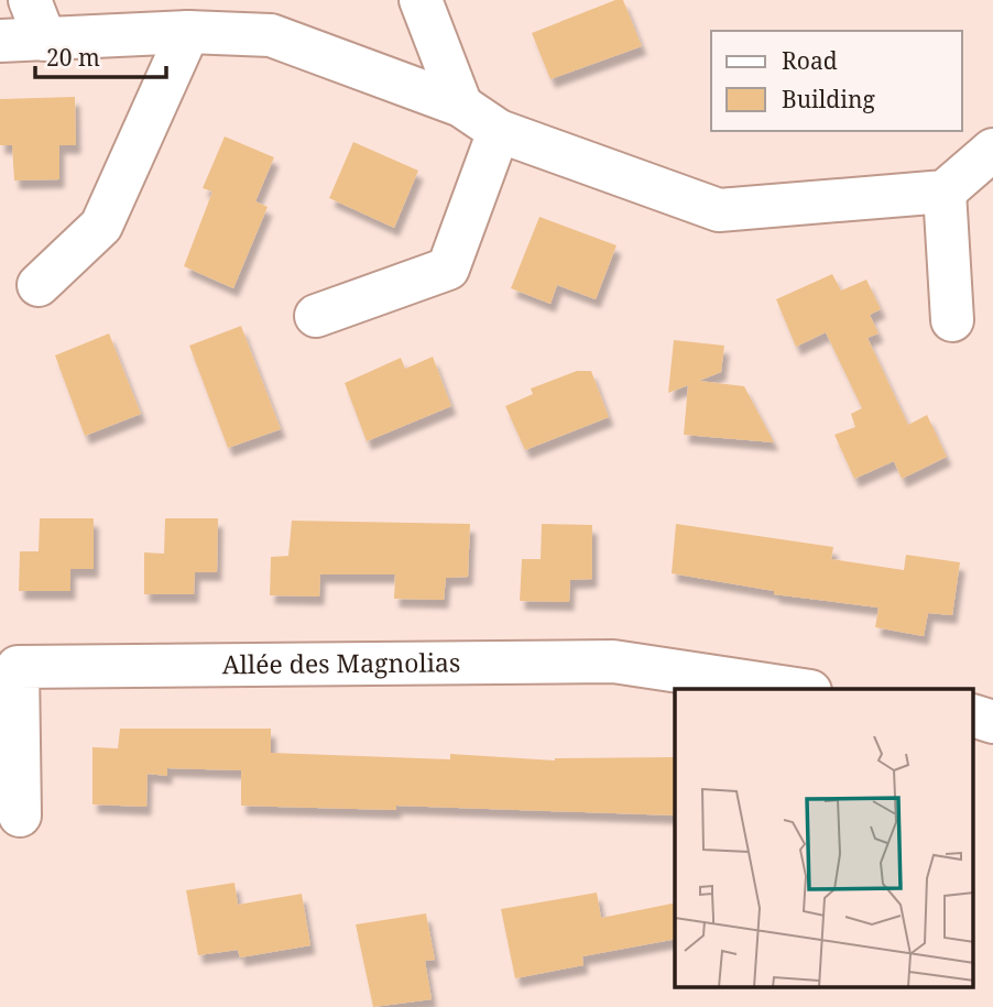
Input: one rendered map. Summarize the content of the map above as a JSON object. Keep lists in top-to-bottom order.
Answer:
{
  "streets": {
    "street": ["Allée des Magnolias"]
  },
  "legend": ["Road", "Building"],
  "scale_bar": "20 m"
}
